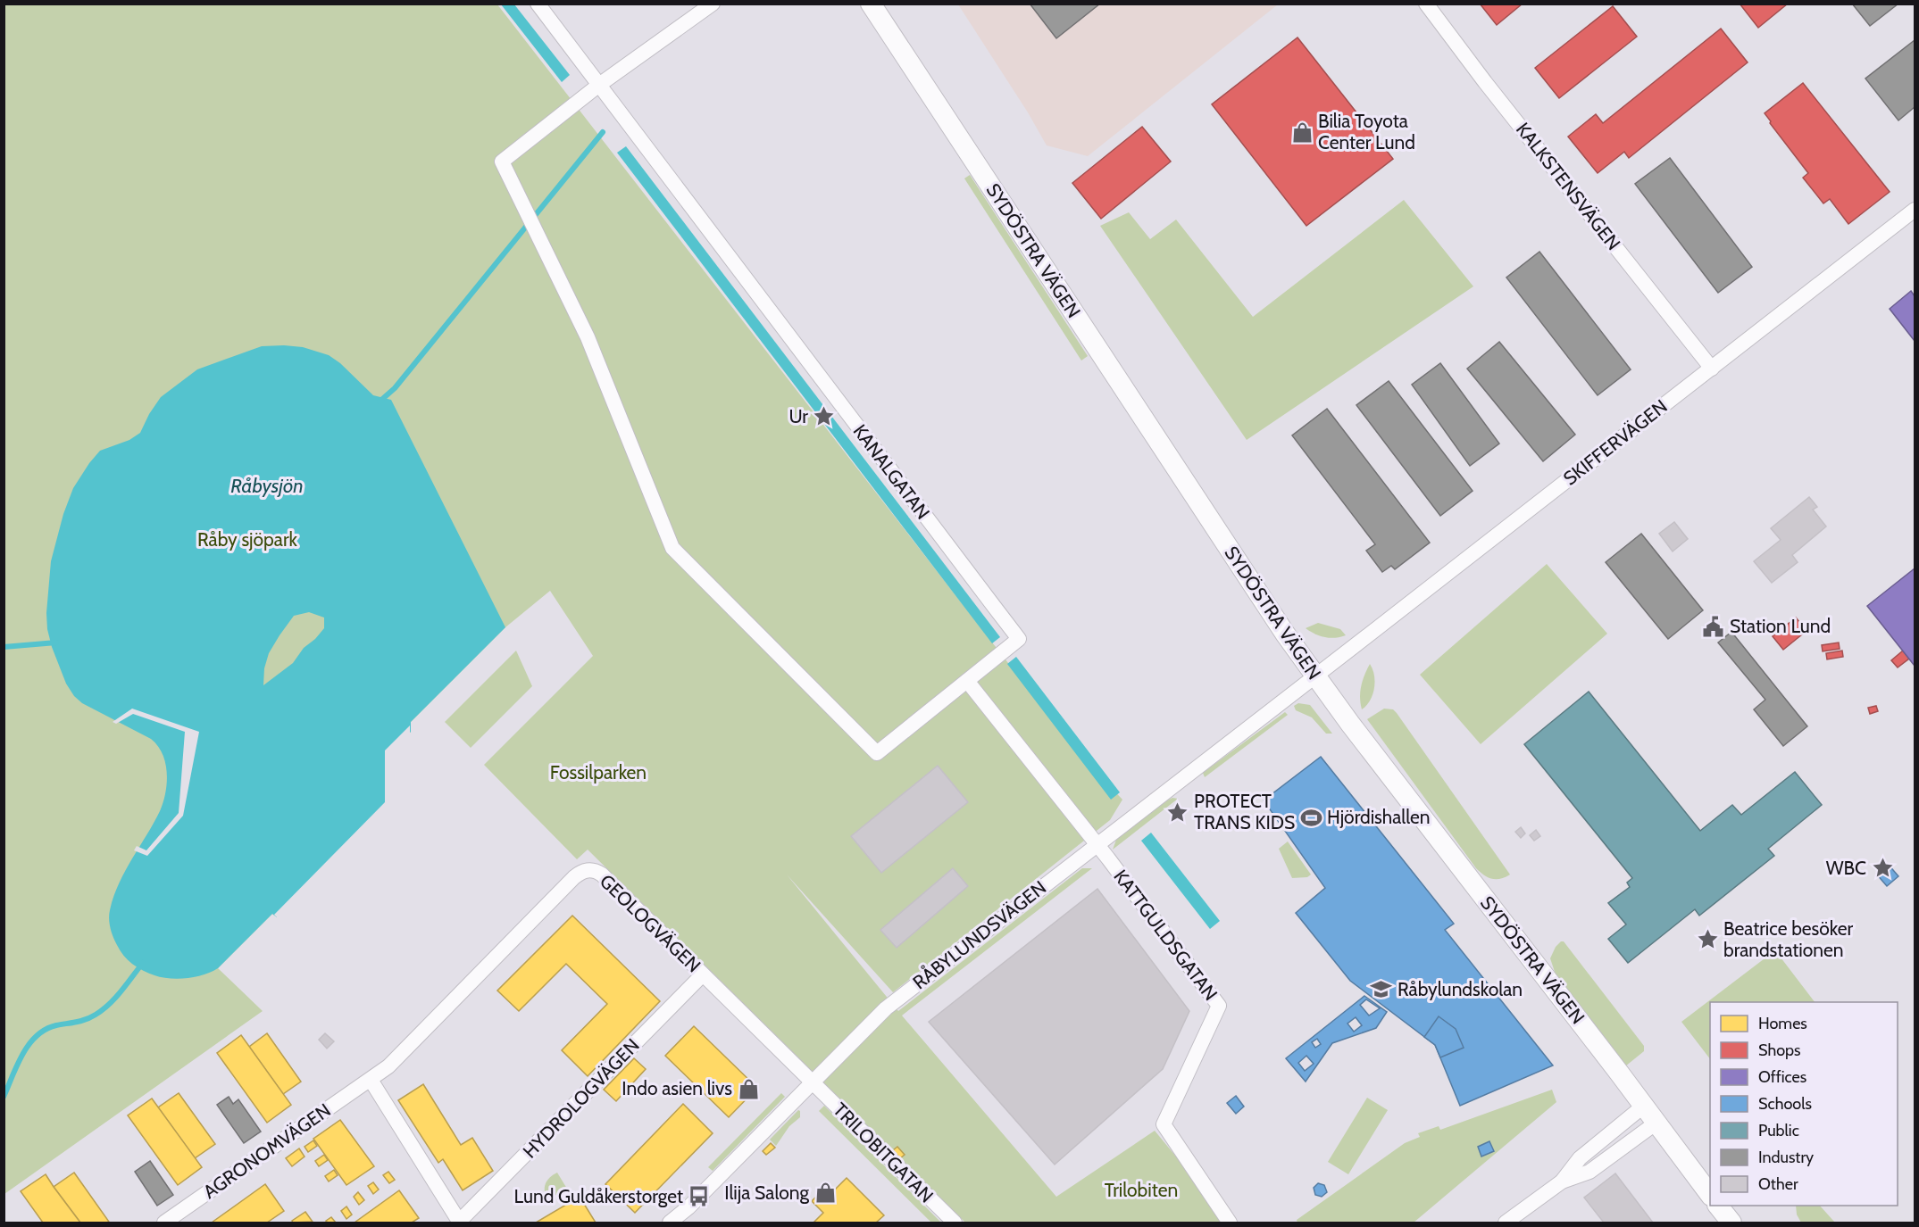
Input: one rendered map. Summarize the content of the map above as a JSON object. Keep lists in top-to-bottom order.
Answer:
{
  "streets": {
    "main road": ["SYDÖSTRA VÄGEN"],
    "street": [
      "KALKSTENSVÄGEN",
      "SKIFFERVÄGEN",
      "KANALGATAN",
      "GEOLOGVÄGEN",
      "RÅBYLUNDSVÄGEN",
      "KATTGULDSGATAN",
      "HYDROLOGVÄGEN",
      "AGRONOMVÄGEN",
      "TRILOBITGATAN"
    ]
  },
  "crossings": [
    ["KALKSTENSVÄGEN", "SKIFFERVÄGEN"],
    ["SYDÖSTRA VÄGEN", "SKIFFERVÄGEN"],
    ["SYDÖSTRA VÄGEN", "RÅBYLUNDSVÄGEN"],
    ["SKIFFERVÄGEN", "RÅBYLUNDSVÄGEN"],
    ["GEOLOGVÄGEN", "RÅBYLUNDSVÄGEN"],
    ["GEOLOGVÄGEN", "HYDROLOGVÄGEN"],
    ["GEOLOGVÄGEN", "AGRONOMVÄGEN"],
    ["GEOLOGVÄGEN", "TRILOBITGATAN"],
    ["RÅBYLUNDSVÄGEN", "KATTGULDSGATAN"],
    ["RÅBYLUNDSVÄGEN", "TRILOBITGATAN"]
  ],
  "water": ["Råbysjön"],
  "parks": ["Råby sjöpark", "Fossilparken", "Trilobiten"],
  "places": {
    "shop": ["Bilia Toyota Center Lund", "Indo asien livs", "Ilija Salong"],
    "place": [
      "Ur",
      "PROTECT TRANS KIDS",
      "WBC",
      "Beatrice besöker brandstationen"
    ],
    "public building": ["Station Lund"],
    "sports": ["Hjördishallen"],
    "school or university": ["Råbylundskolan"],
    "bus stop": ["Lund Guldåkerstorget"]
  },
  "legend": [
    "Homes",
    "Shops",
    "Offices",
    "Schools",
    "Public",
    "Industry",
    "Other"
  ]
}
